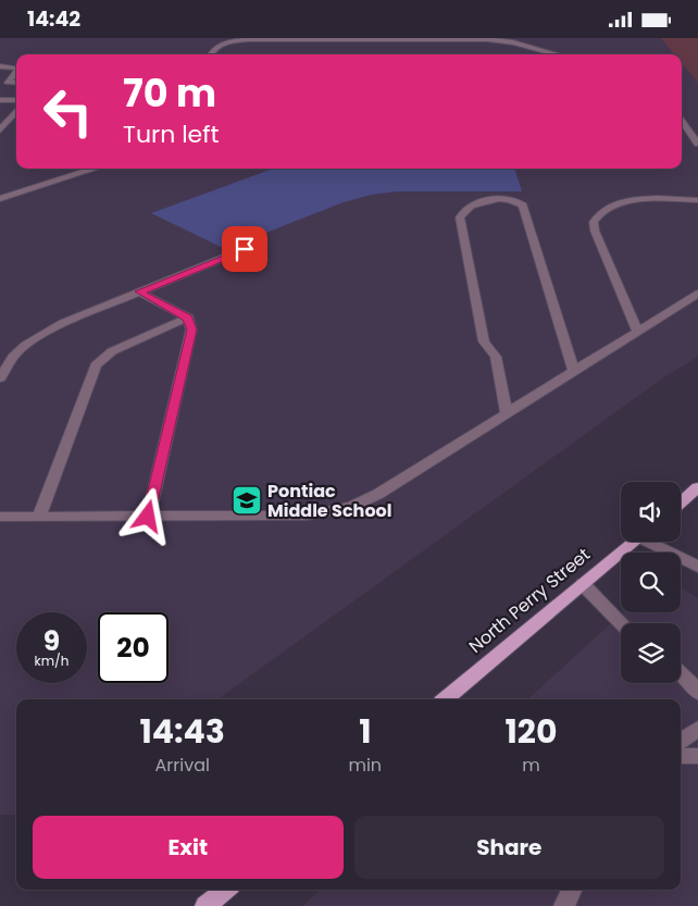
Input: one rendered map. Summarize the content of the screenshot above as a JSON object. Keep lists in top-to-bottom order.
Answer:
{
  "streets": {
    "main road": ["North Perry Street"]
  },
  "places": {
    "school or university": ["Pontiac Middle School"]
  },
  "page": {
    "status": "14:42",
    "turn": ["70 m", "Turn left"],
    "speed": "9 km/h",
    "limit": "20",
    "eta": [
      "14:43",
      "Arrival",
      "1",
      "min",
      "120",
      "m"
    ],
    "buttons": ["Exit", "Share"]
  }
}
